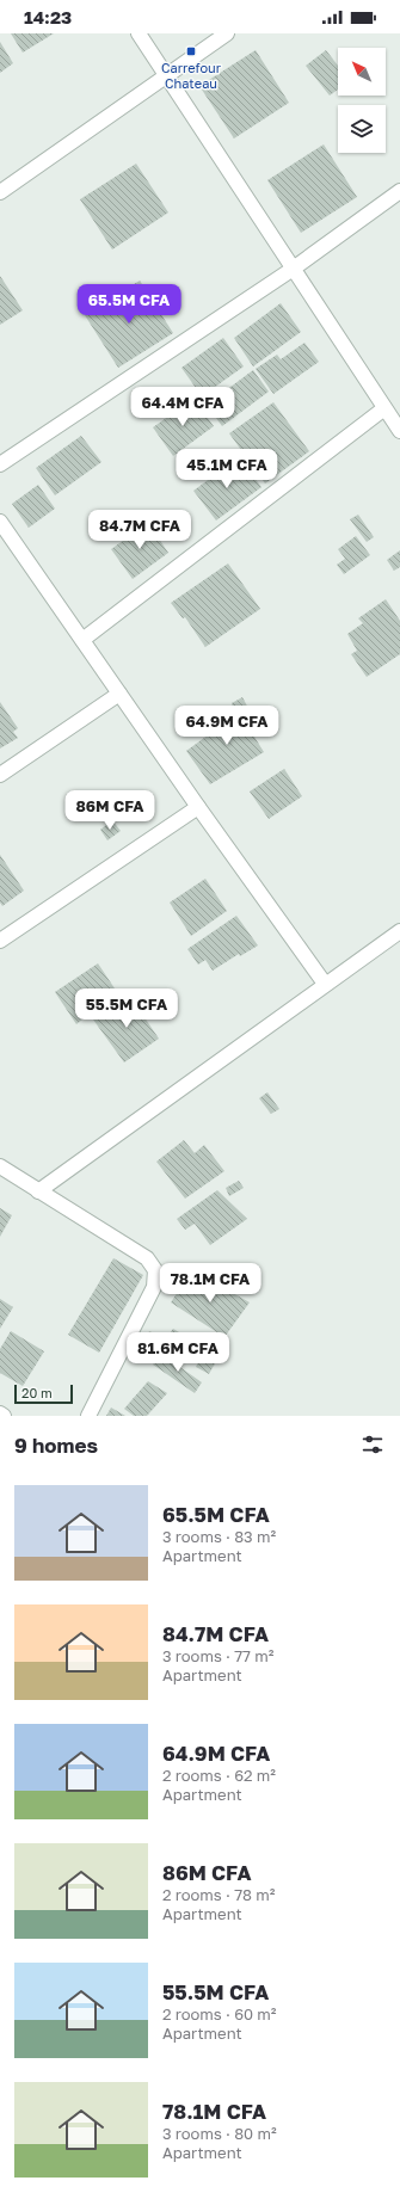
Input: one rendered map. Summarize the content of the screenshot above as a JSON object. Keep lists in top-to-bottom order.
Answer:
{
  "places": {
    "transit": ["Carrefour Chateau"]
  },
  "scale_bar": "20 m",
  "north": "top left",
  "page": {
    "status": "14:23",
    "price": [
      "65.5M CFA",
      "64.4M CFA",
      "45.1M CFA",
      "84.7M CFA",
      "64.9M CFA",
      "86M CFA",
      "55.5M CFA",
      "78.1M CFA",
      "81.6M CFA"
    ],
    "scale": "20 m",
    "heading": "9 homes",
    "list": [
      {
        "name": "65.5M CFA",
        "note": "3 rooms · 83 m² · Apartment"
      },
      {
        "name": "84.7M CFA",
        "note": "3 rooms · 77 m² · Apartment"
      },
      {
        "name": "64.9M CFA",
        "note": "2 rooms · 62 m² · Apartment"
      },
      {
        "name": "86M CFA",
        "note": "2 rooms · 78 m² · Apartment"
      },
      {
        "name": "55.5M CFA",
        "note": "2 rooms · 60 m² · Apartment"
      },
      {
        "name": "78.1M CFA",
        "note": "3 rooms · 80 m² · Apartment"
      }
    ]
  }
}
